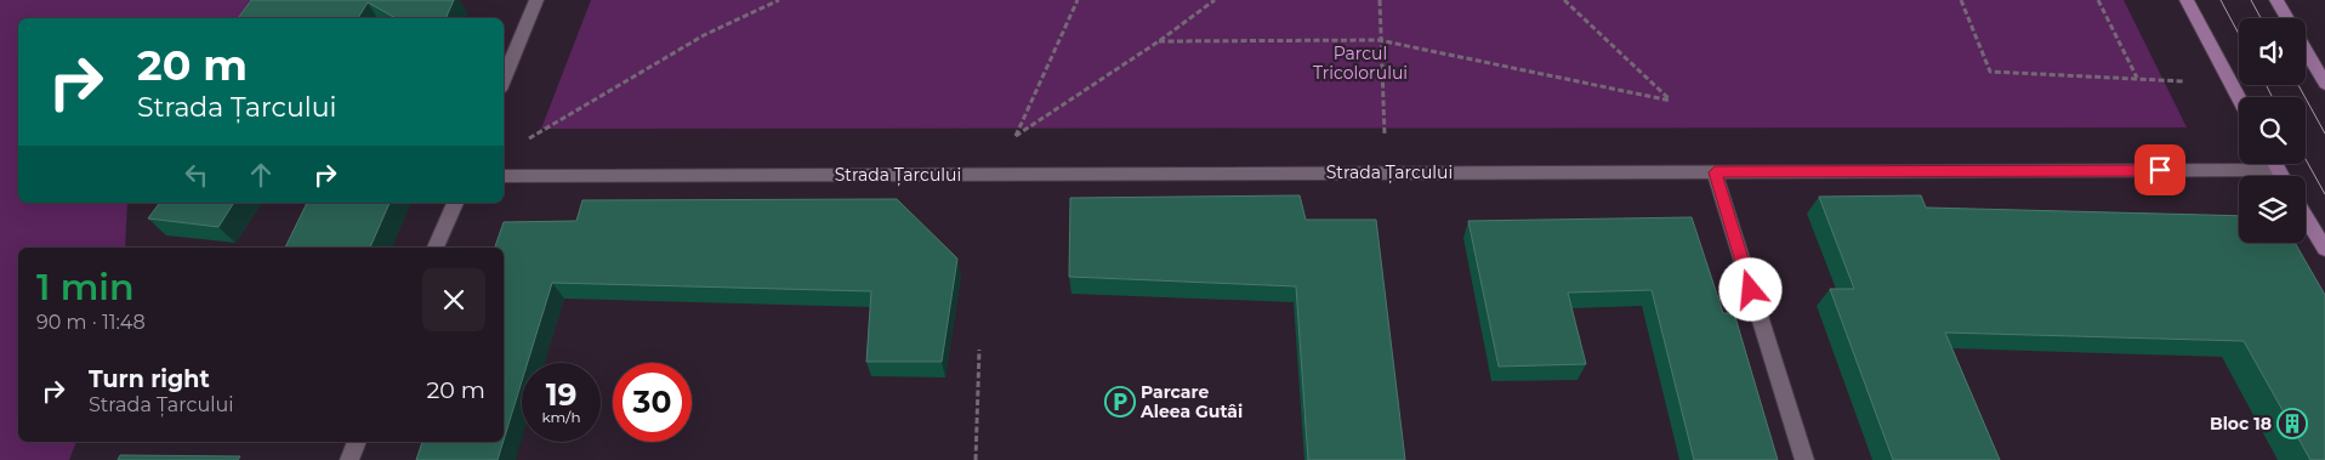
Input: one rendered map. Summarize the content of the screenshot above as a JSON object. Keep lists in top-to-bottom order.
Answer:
{
  "streets": {
    "street": ["Strada Țarcului"]
  },
  "parks": ["Parcul Tricolorului"],
  "places": {
    "parking": ["Parcare Aleea Gutâi"],
    "building": ["Bloc 18"]
  },
  "page": {
    "turn": ["20 m", "Strada Țarcului"],
    "heading": ["1 min", "90 m · 11:48"],
    "list": [
      {
        "name": "Turn right",
        "note": "Strada Țarcului",
        "value": "20 m"
      }
    ],
    "speed": "19 km/h",
    "limit": "30"
  }
}
